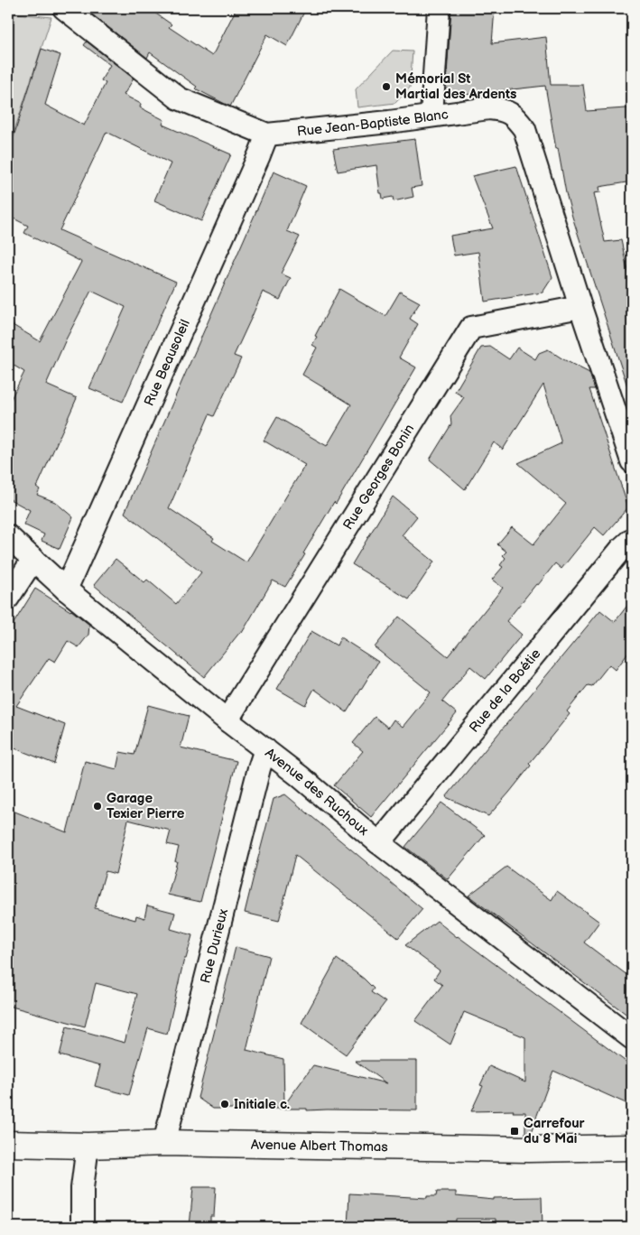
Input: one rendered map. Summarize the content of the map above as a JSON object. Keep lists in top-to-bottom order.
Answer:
{
  "streets": {
    "street": [
      "Rue Jean-Baptiste Blanc",
      "Rue Beausoleil",
      "Rue Georges Bonin",
      "Rue de la Boétie",
      "Avenue des Ruchoux",
      "Rue Durieux",
      "Avenue Albert Thomas"
    ]
  },
  "crossings": [
    ["Rue Jean-Baptiste Blanc", "Rue Beausoleil"],
    ["Rue Jean-Baptiste Blanc", "Rue Georges Bonin"],
    ["Rue Beausoleil", "Avenue des Ruchoux"],
    ["Rue Georges Bonin", "Avenue des Ruchoux"],
    ["Rue de la Boétie", "Avenue des Ruchoux"],
    ["Avenue des Ruchoux", "Rue Durieux"],
    ["Rue Durieux", "Avenue Albert Thomas"]
  ],
  "places": {
    "other": ["Mémorial St Martial des Ardents", "Garage Texier Pierre", "Initiale c."],
    "transit": ["Carrefour du 8 Mai"]
  }
}
